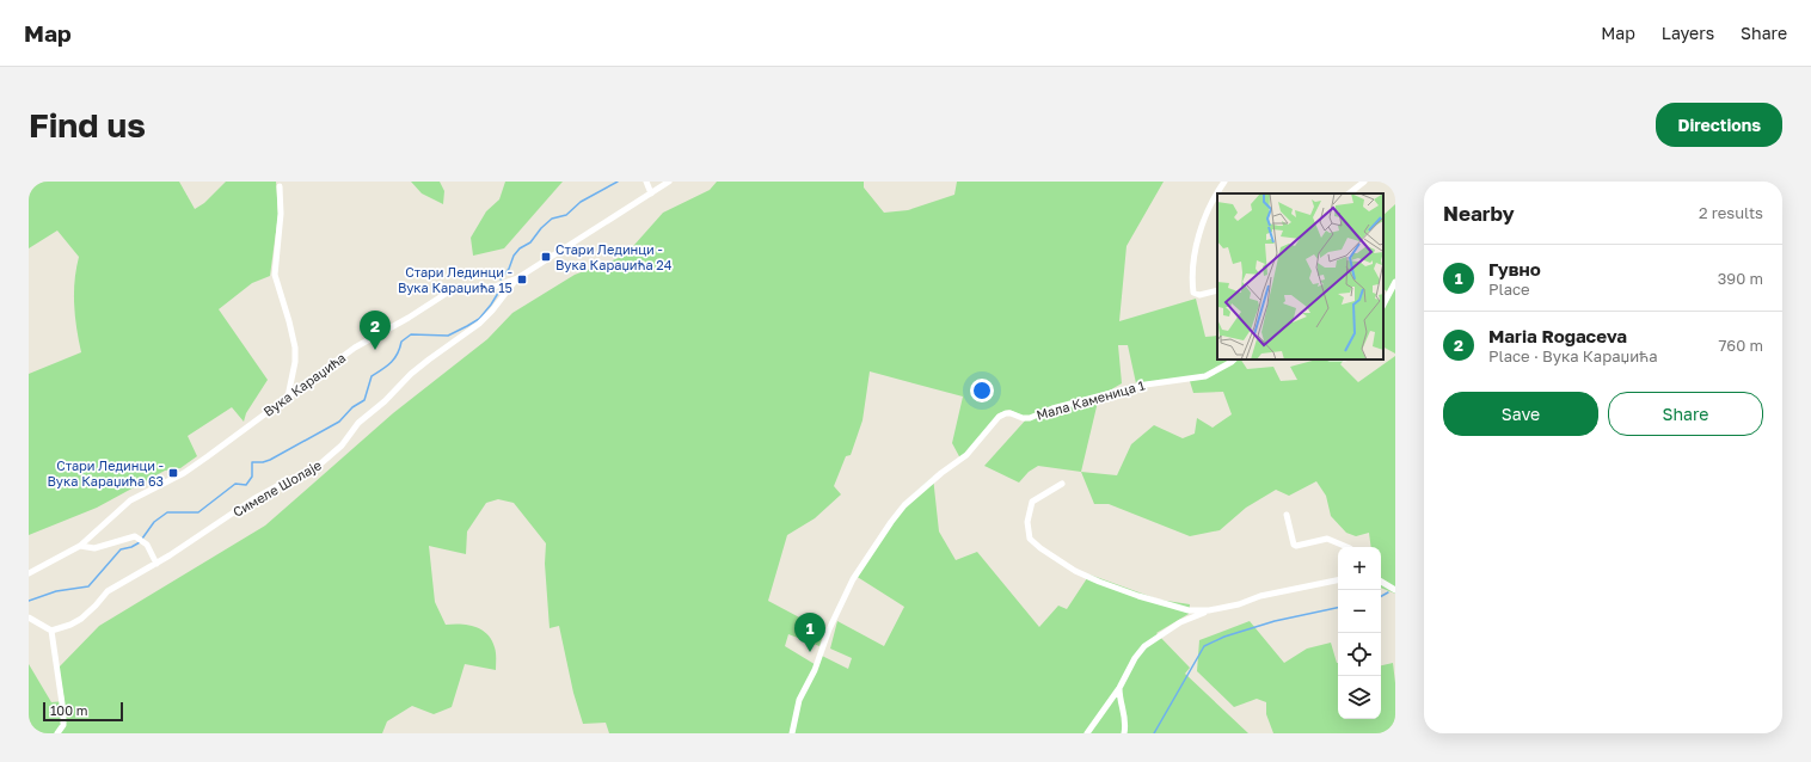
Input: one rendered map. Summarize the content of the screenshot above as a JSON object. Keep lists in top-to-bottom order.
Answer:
{
  "streets": {
    "street": ["Вука Караџића", "Мала Каменица 1", "Симеле Шолаје"]
  },
  "crossings": [
    ["Вука Караџића", "Симеле Шолаје"]
  ],
  "places": {
    "transit": ["Стари Лединци - Вука Караџића 24", "Стари Лединци - Вука Караџића 15", "Стари Лединци - Вука Караџића 63"]
  },
  "scale_bar": "100 m",
  "page": {
    "header": "Map",
    "nav": ["Map", "Layers", "Share"],
    "buttons": [
      "Directions",
      ["Save", "Share"]
    ],
    "title": "Find us",
    "heading": ["Nearby", "2 results"],
    "list": [
      {
        "mark": "1",
        "name": "Гувно",
        "note": "Place",
        "value": "390 m"
      },
      {
        "mark": "2",
        "name": "Maria Rogaceva",
        "note": "Place · Вука Караџића",
        "value": "760 m"
      }
    ],
    "pins": ["2", "1"],
    "map_buttons": ["+", "−"],
    "scale": "100 m"
  }
}
